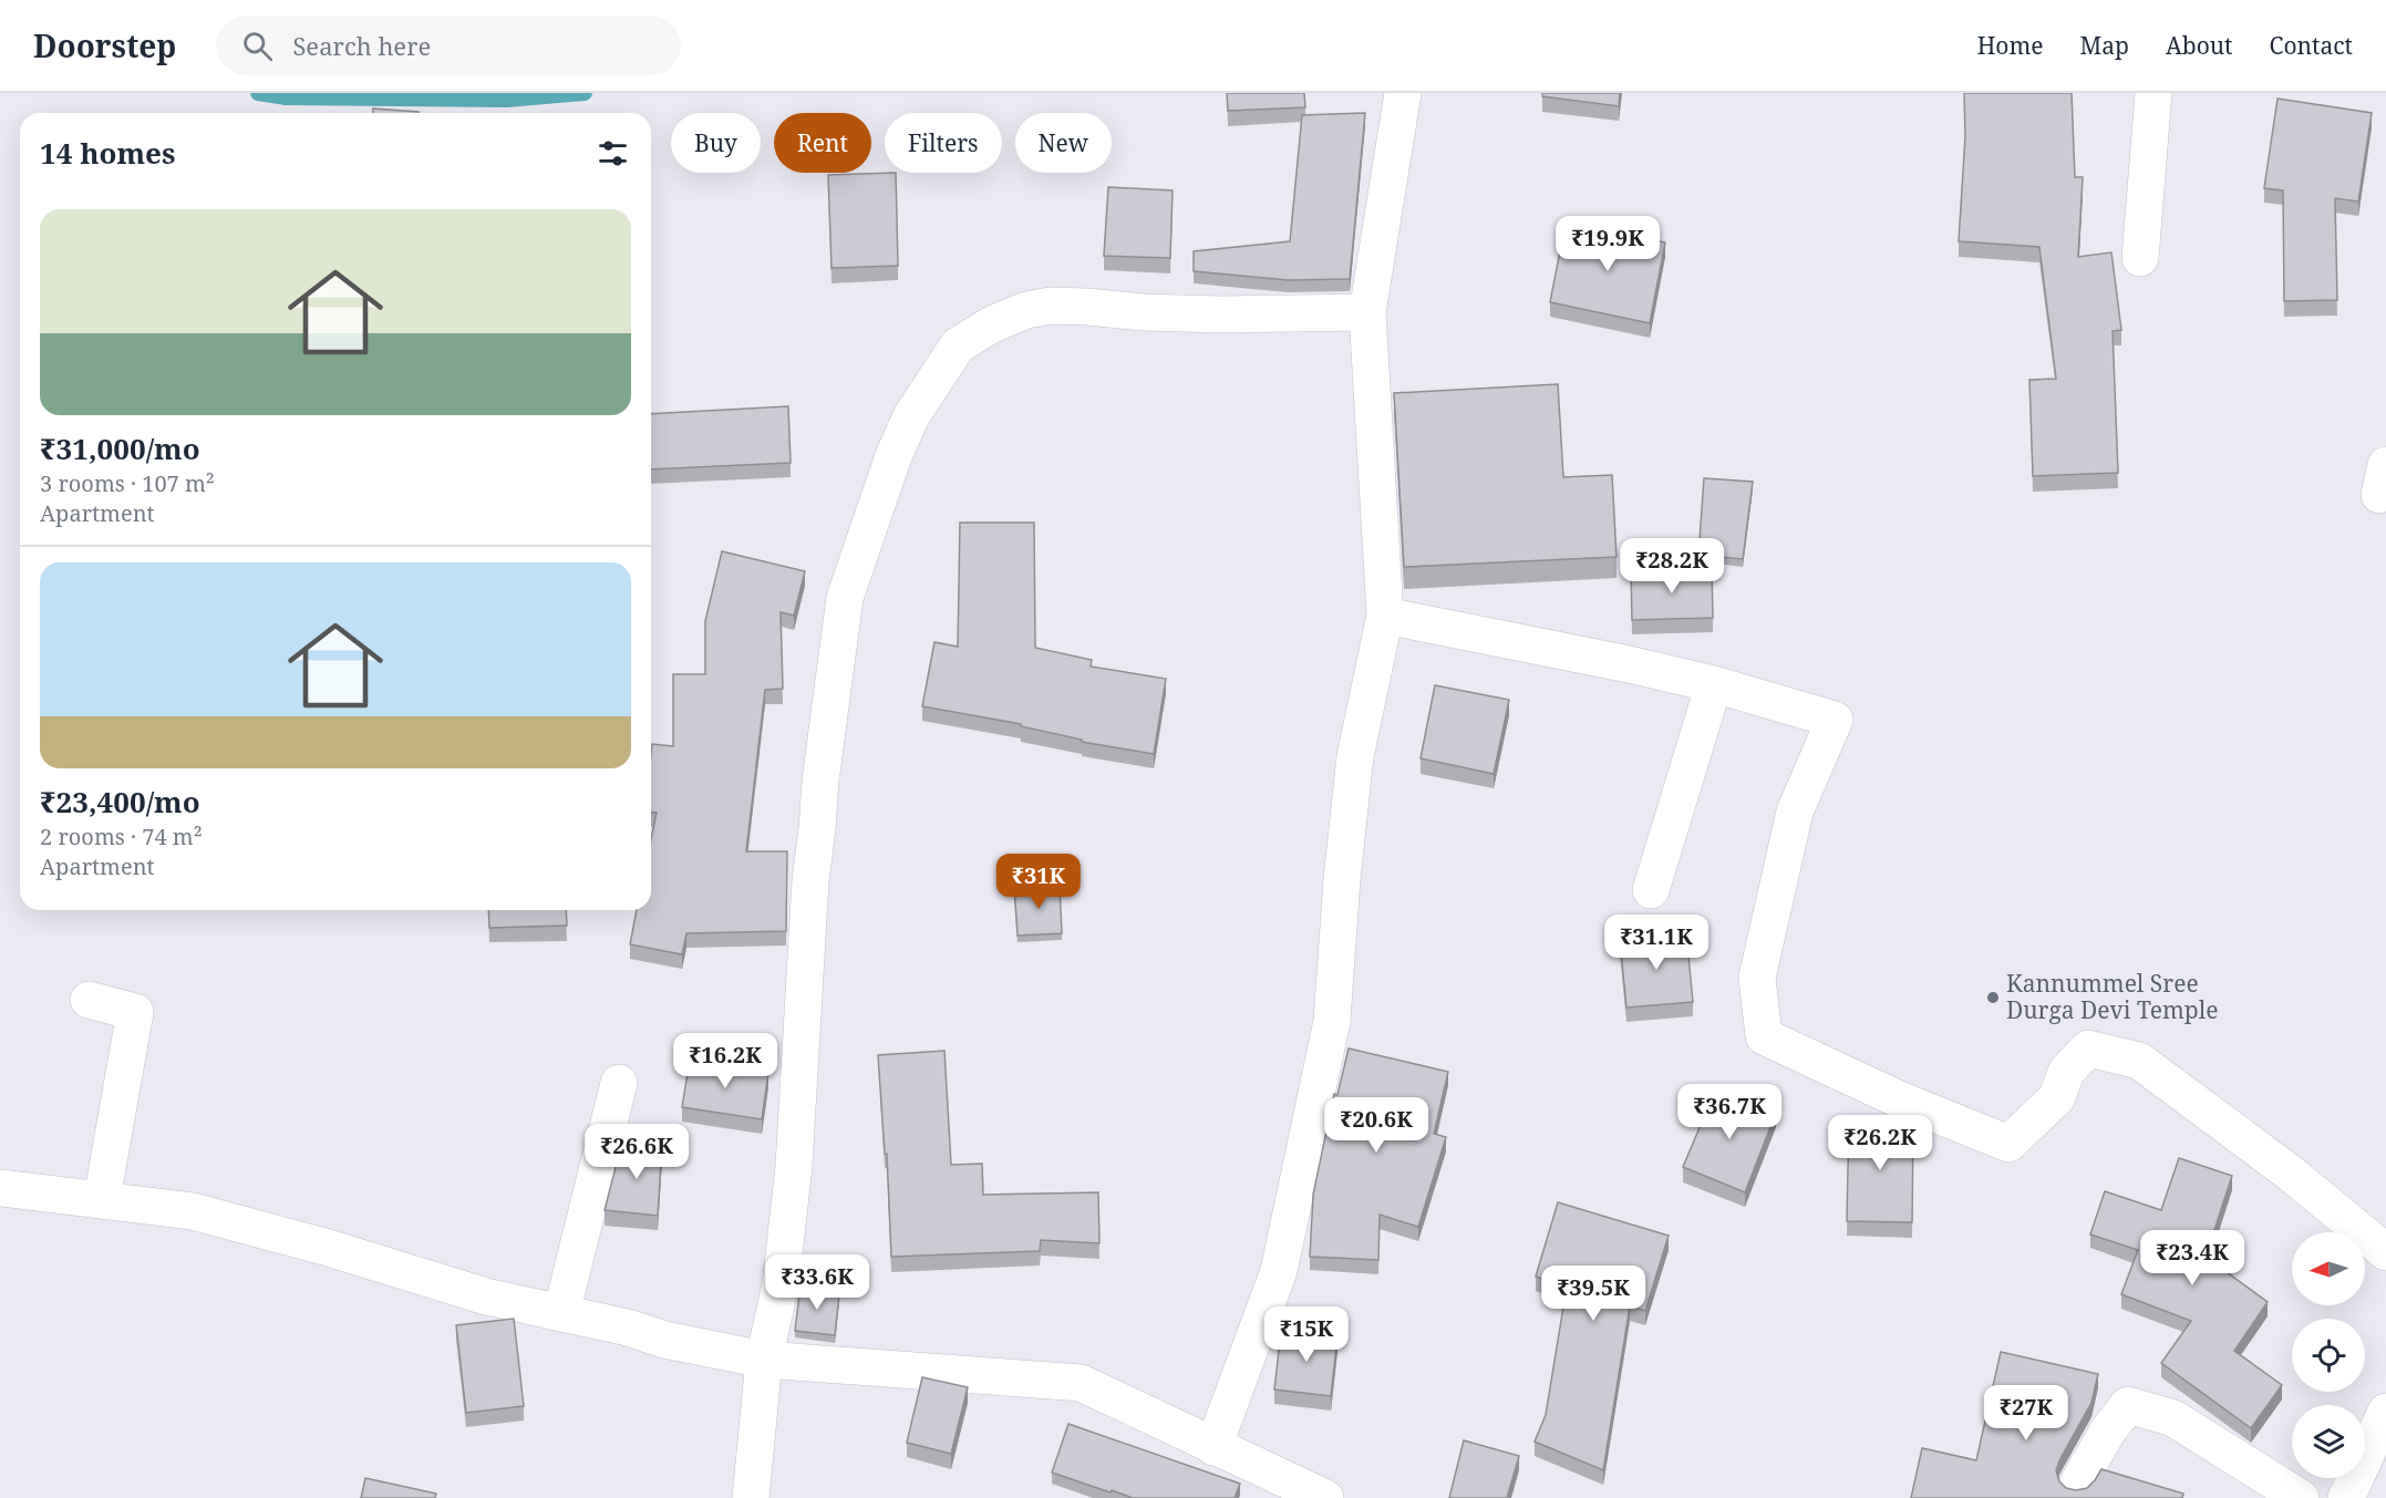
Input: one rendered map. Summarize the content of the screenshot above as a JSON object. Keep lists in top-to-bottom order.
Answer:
{
  "places": ["Kannummel Sree Durga Devi Temple"],
  "north": "left",
  "page": {
    "header": "Doorstep",
    "search": "Search here",
    "nav": [
      "Home",
      "Map",
      "About",
      "Contact"
    ],
    "chip": [
      "Buy",
      "Rent",
      "Filters",
      "New"
    ],
    "heading": "14 homes",
    "list": [
      {
        "name": "₹31,000/mo",
        "note": "3 rooms · 107 m² · Apartment"
      },
      {
        "name": "₹23,400/mo",
        "note": "2 rooms · 74 m² · Apartment"
      }
    ],
    "price": [
      "₹19.9K",
      "₹28.2K",
      "₹31K",
      "₹31.1K",
      "₹16.2K",
      "₹36.7K",
      "₹20.6K",
      "₹26.2K",
      "₹26.6K",
      "₹23.4K",
      "₹33.6K",
      "₹39.5K",
      "₹15K",
      "₹27K"
    ]
  }
}
